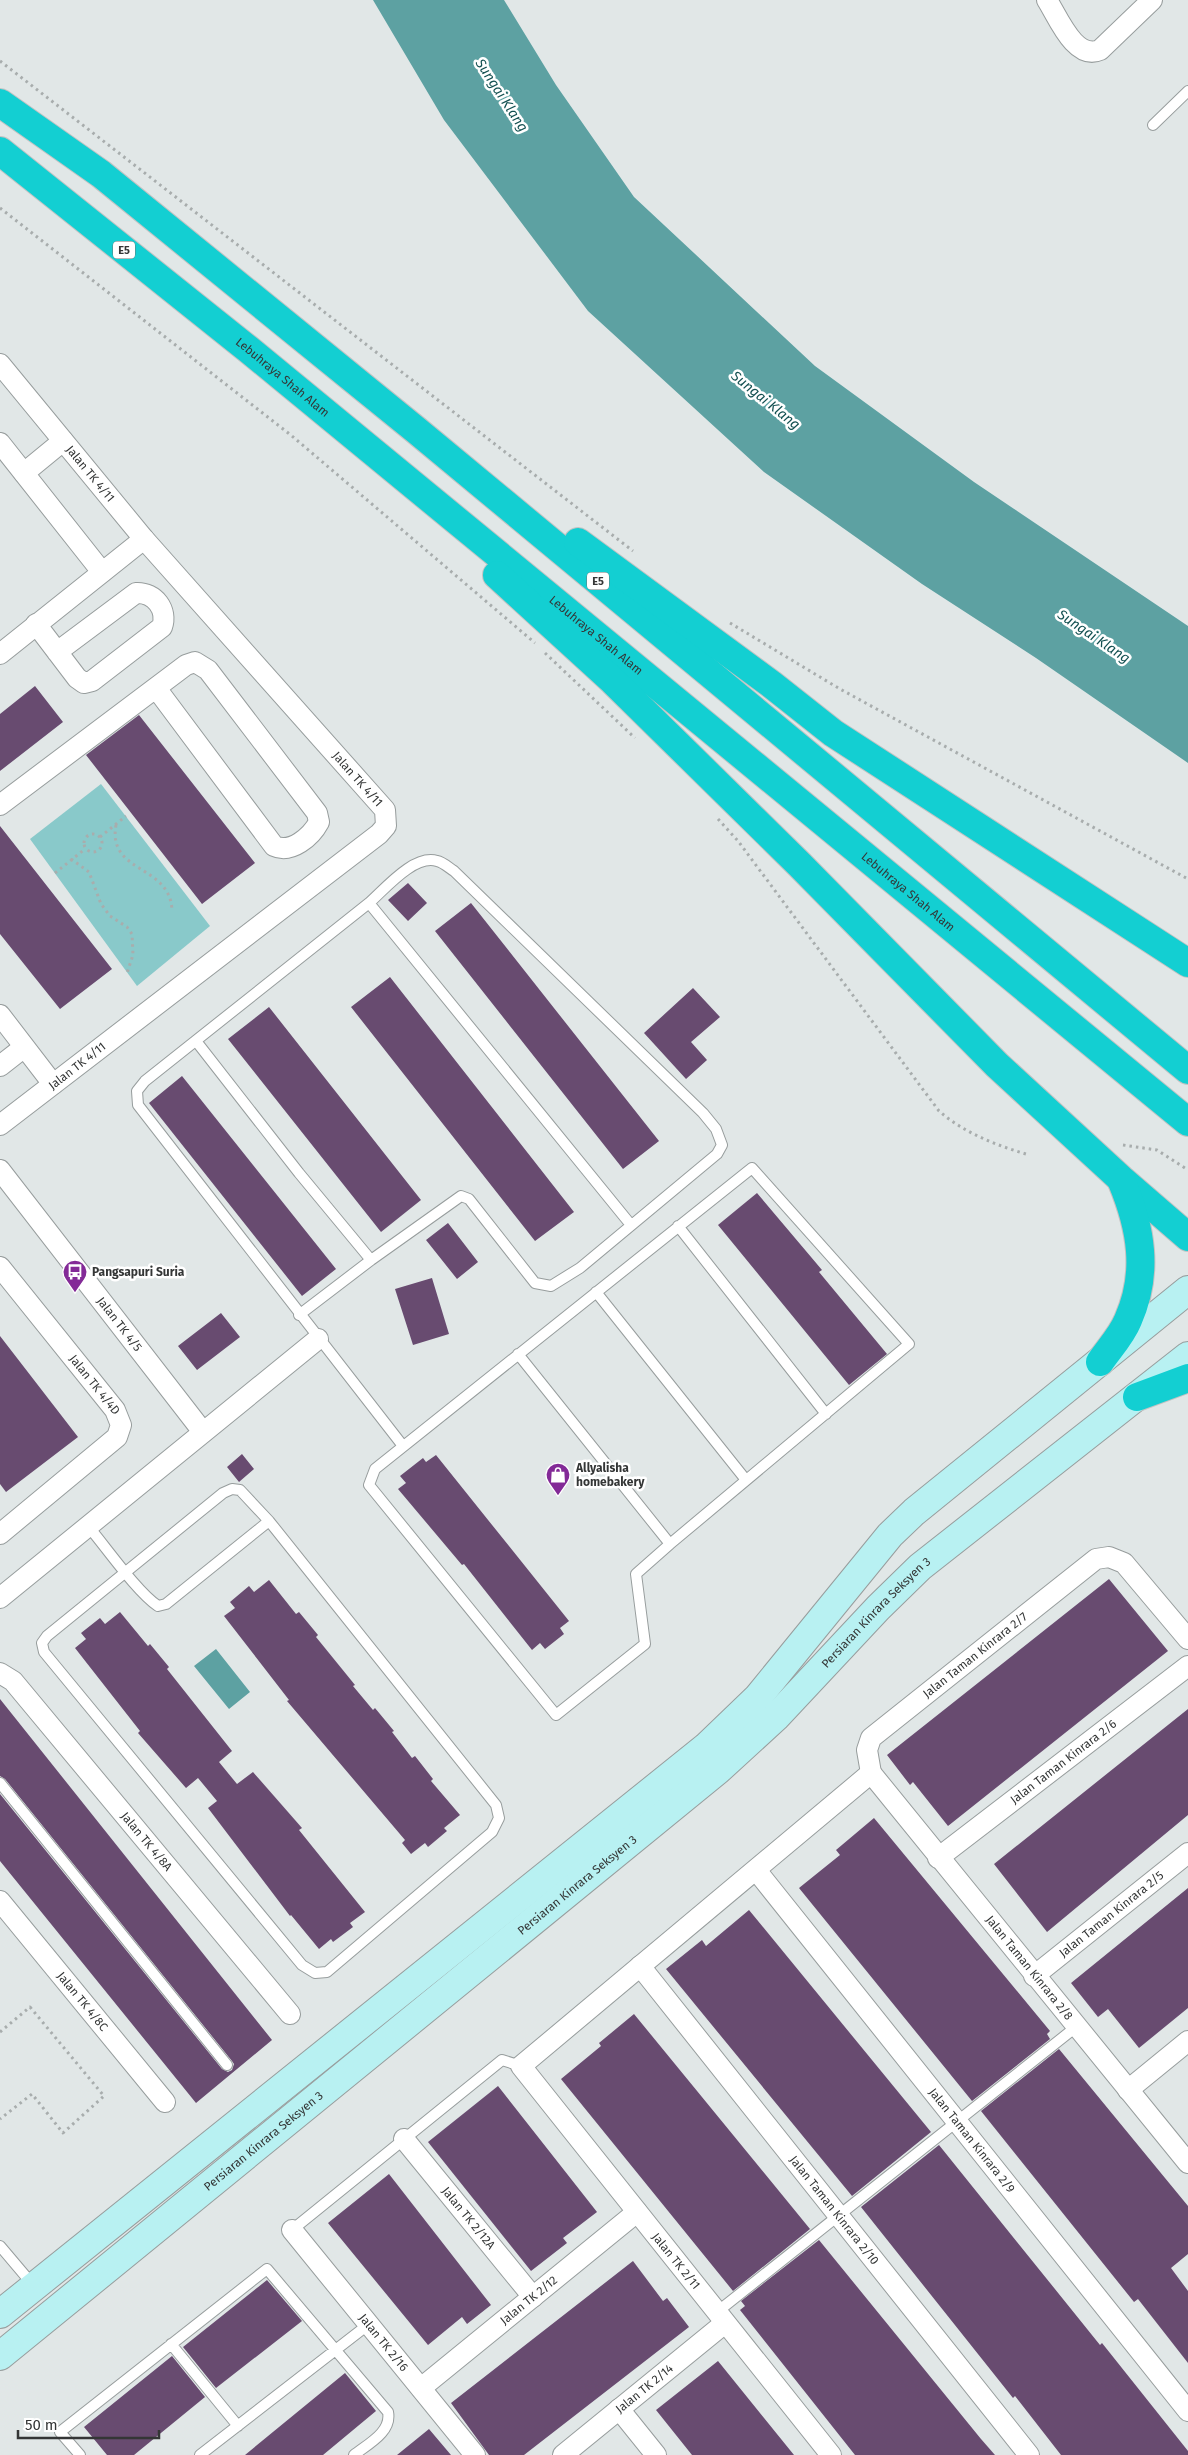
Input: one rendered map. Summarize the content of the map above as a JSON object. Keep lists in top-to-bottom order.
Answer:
{
  "streets": {
    "highway": ["E5", "Lebuhraya Shah Alam"],
    "main road": ["Persiaran Kinrara Seksyen 3"],
    "street": [
      "Jalan TK 4/11",
      "Jalan TK 4/5",
      "Jalan TK 4/4D",
      "Jalan Taman Kinrara 2/7",
      "Jalan Taman Kinrara 2/6",
      "Jalan TK 4/8A",
      "Jalan Taman Kinrara 2/5",
      "Jalan Taman Kinrara 2/8",
      "Jalan TK 4/8C",
      "Jalan Taman Kinrara 2/9",
      "Jalan Taman Kinrara 2/10",
      "Jalan TK 2/12A",
      "Jalan TK 2/11",
      "Jalan TK 2/12",
      "Jalan TK 2/16",
      "Jalan TK 2/14"
    ]
  },
  "crossings": [
    ["Jalan Taman Kinrara 2/7", "Jalan Taman Kinrara 2/8"],
    ["Jalan Taman Kinrara 2/6", "Jalan Taman Kinrara 2/8"],
    ["Jalan Taman Kinrara 2/5", "Jalan Taman Kinrara 2/8"],
    ["Jalan TK 2/12A", "Jalan TK 2/12"],
    ["Jalan TK 2/11", "Jalan TK 2/12"],
    ["Jalan TK 2/11", "Jalan TK 2/14"],
    ["Jalan TK 2/12", "Jalan TK 2/16"]
  ],
  "water": ["Sungai Klang"],
  "places": {
    "bus stop": ["Pangsapuri Suria"],
    "shop": ["Allyalisha homebakery"]
  },
  "scale_bar": "50 m"
}
